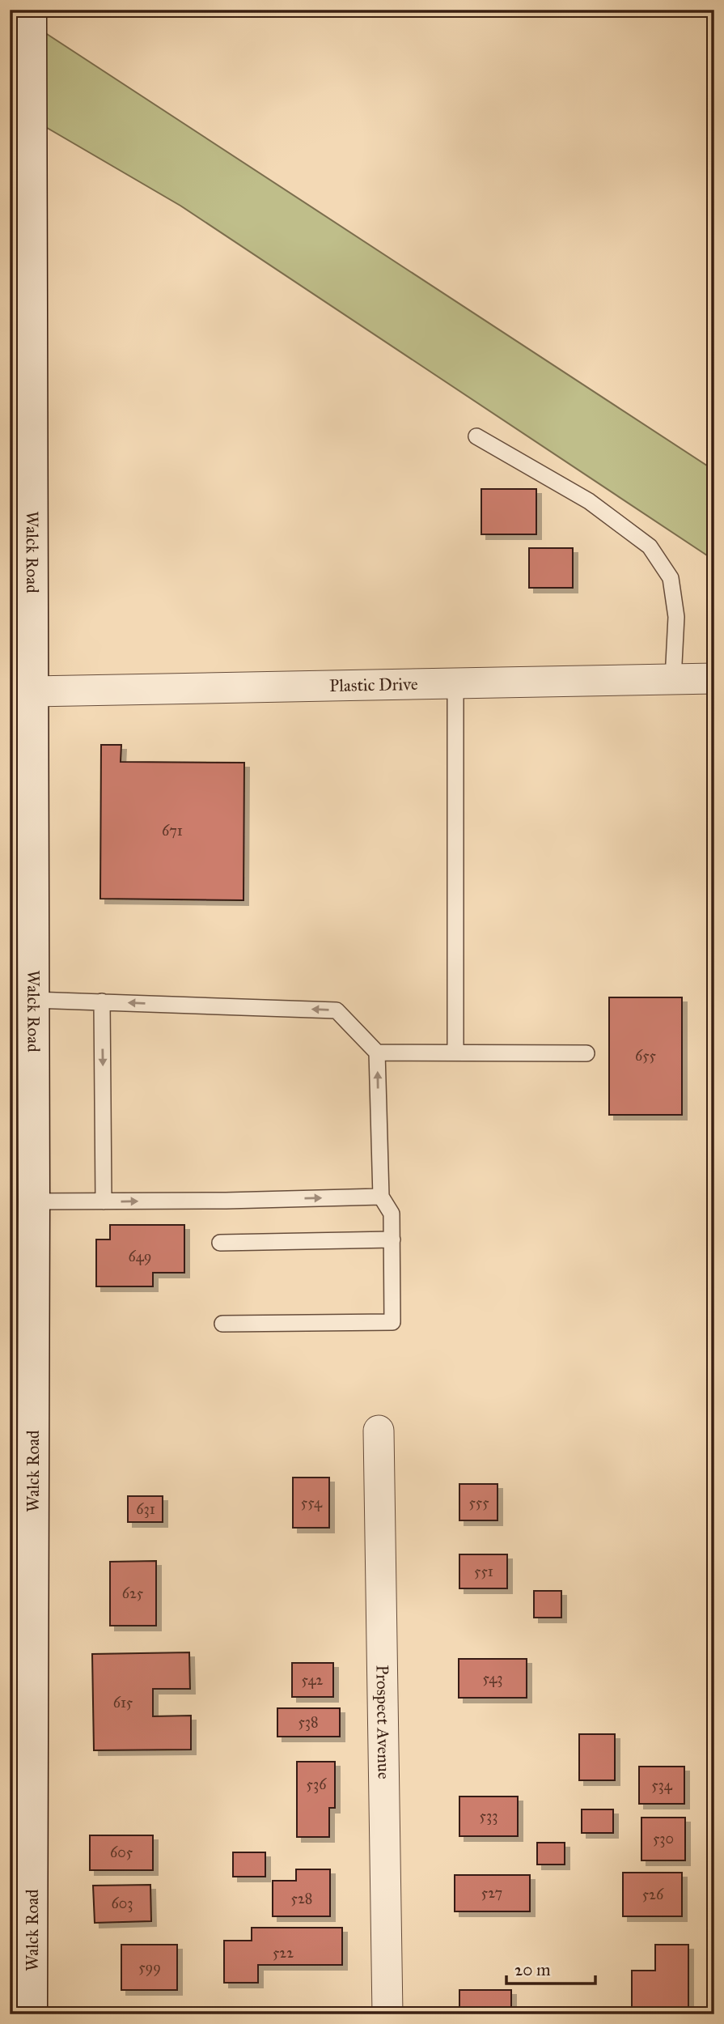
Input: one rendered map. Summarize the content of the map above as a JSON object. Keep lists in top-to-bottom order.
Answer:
{
  "streets": {
    "street": ["Walck Road", "Plastic Drive", "Prospect Avenue"]
  },
  "crossings": [
    ["Walck Road", "Plastic Drive"]
  ],
  "house_numbers": [
    "671",
    "655",
    "649",
    "554",
    "555",
    "631",
    "551",
    "625",
    "543",
    "542",
    "615",
    "538",
    "536",
    "534",
    "533",
    "530",
    "605",
    "527",
    "526",
    "528",
    "603",
    "522",
    "599"
  ],
  "scale_bar": "20 m"
}
